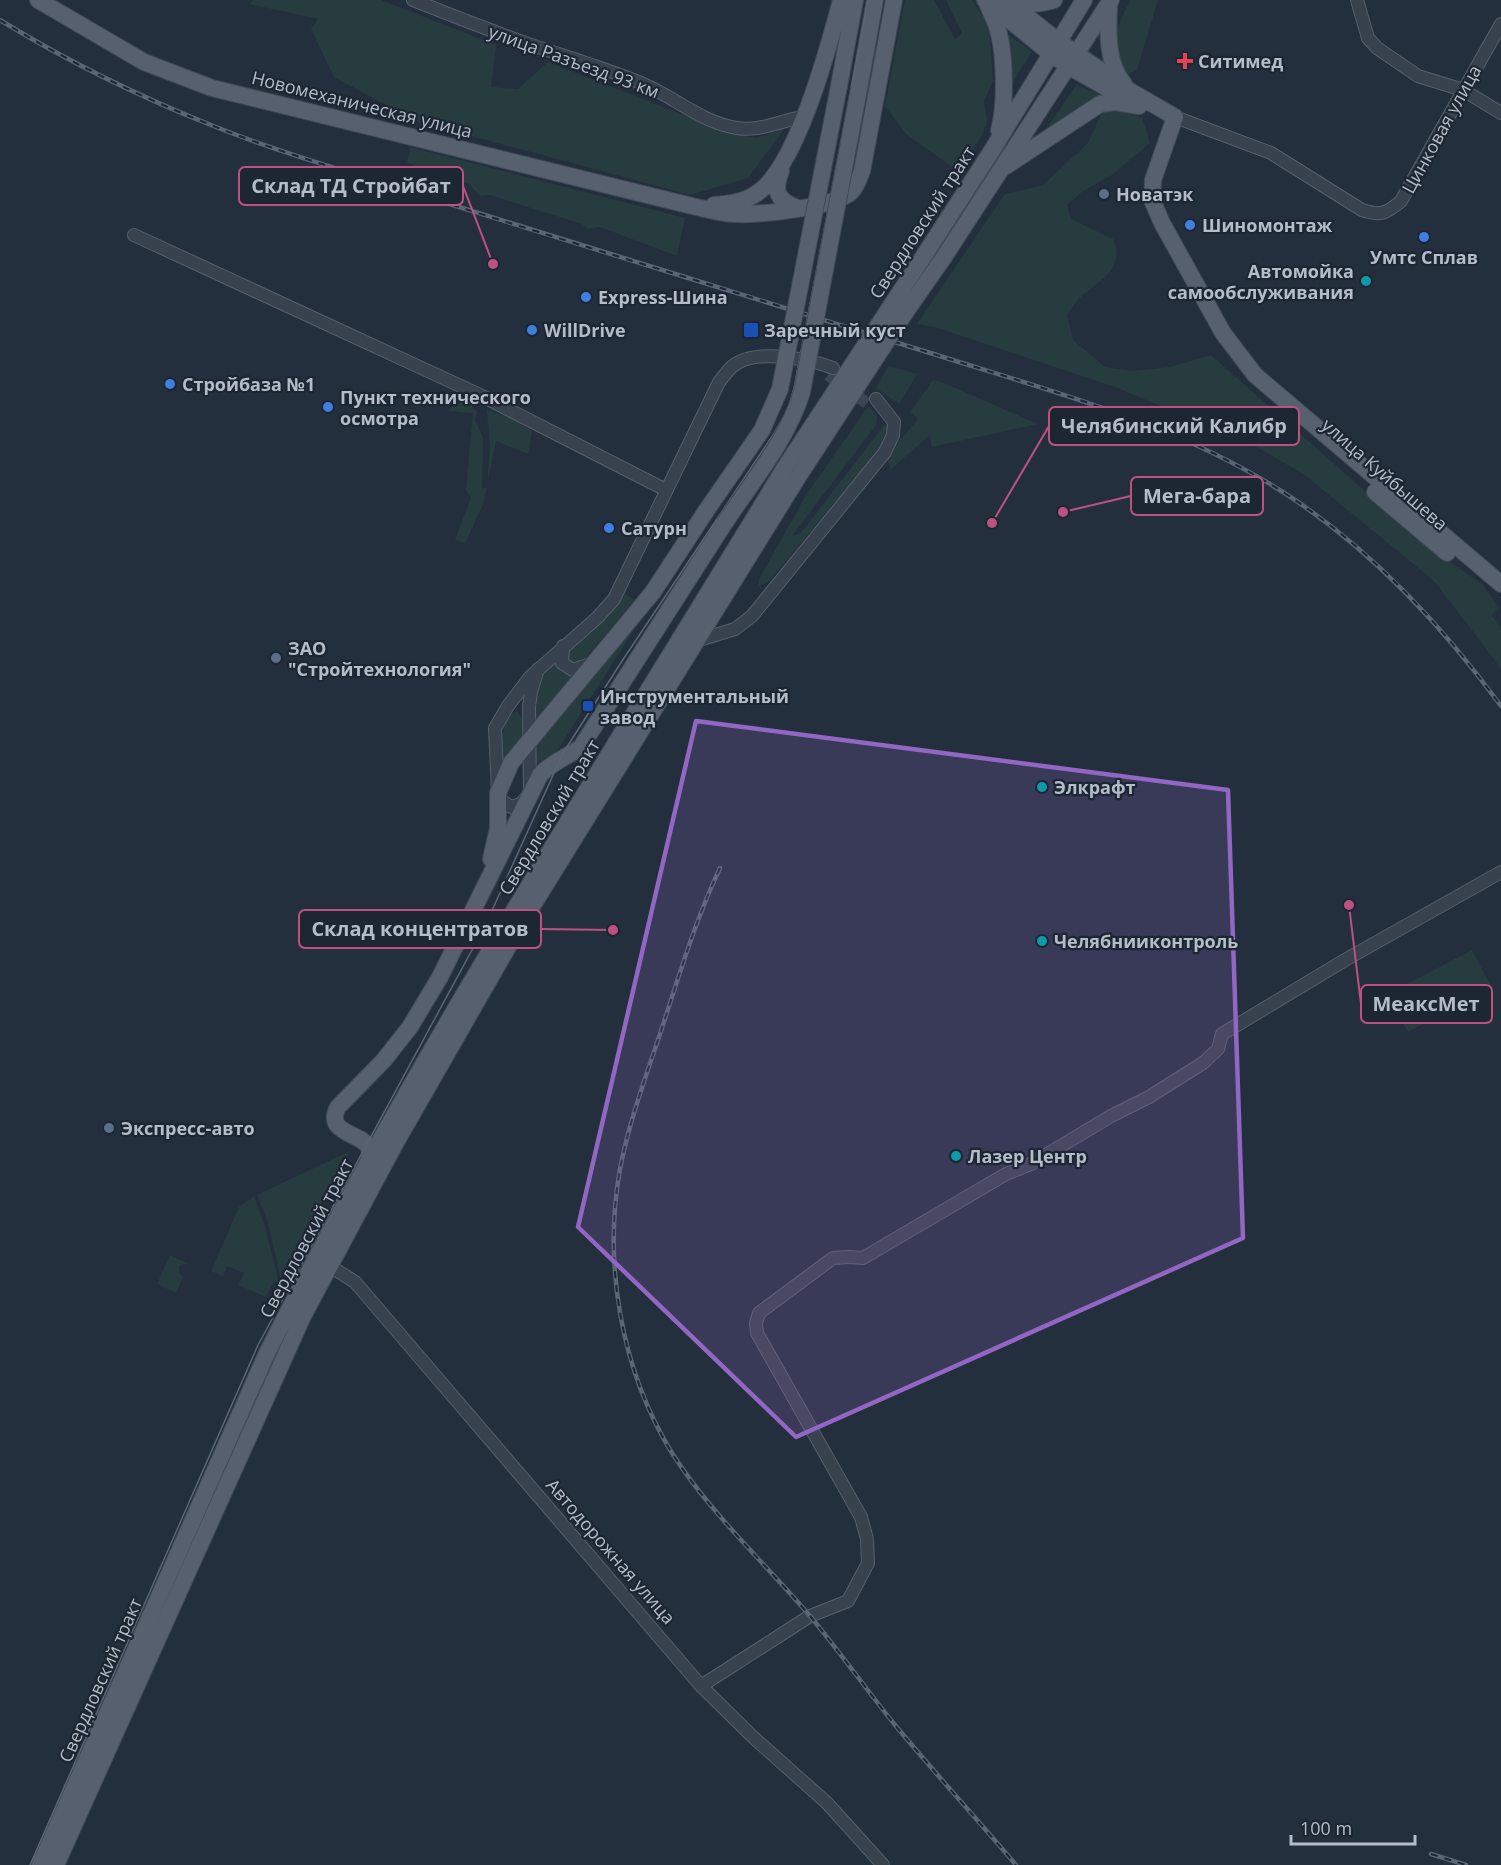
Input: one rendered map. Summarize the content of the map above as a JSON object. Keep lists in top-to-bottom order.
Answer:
{
  "streets": {
    "main road": ["Новомеханическая улица", "Свердловский тракт", "улица Куйбышева"],
    "street": ["улица Разъезд 93 км", "Цинковая улица", "Автодорожная улица"]
  },
  "crossings": [
    ["Цинковая улица", "улица Куйбышева"],
    ["Свердловский тракт", "Автодорожная улица"]
  ],
  "places": {
    "health": ["Ситимед"],
    "other": [
      "Новатэк",
      "Шиномонтаж",
      "Умтс Сплав",
      "Склад ТД Стройбат",
      "Автомойка самообслуживания",
      "Express-Шина",
      "WillDrive",
      "Стройбаза №1",
      "Пункт технического осмотра",
      "Мега-бара",
      "Челябинский Калибр",
      "Сатурн",
      "ЗАО \"Стройтехнология\"",
      "Элкрафт",
      "МеаксМет",
      "Склад концентратов",
      "Челябнииконтроль",
      "Экспресс-авто",
      "Лазер Центр"
    ],
    "transit": ["Заречный куст", "Инструментальный завод"]
  },
  "scale_bar": "100 m"
}
